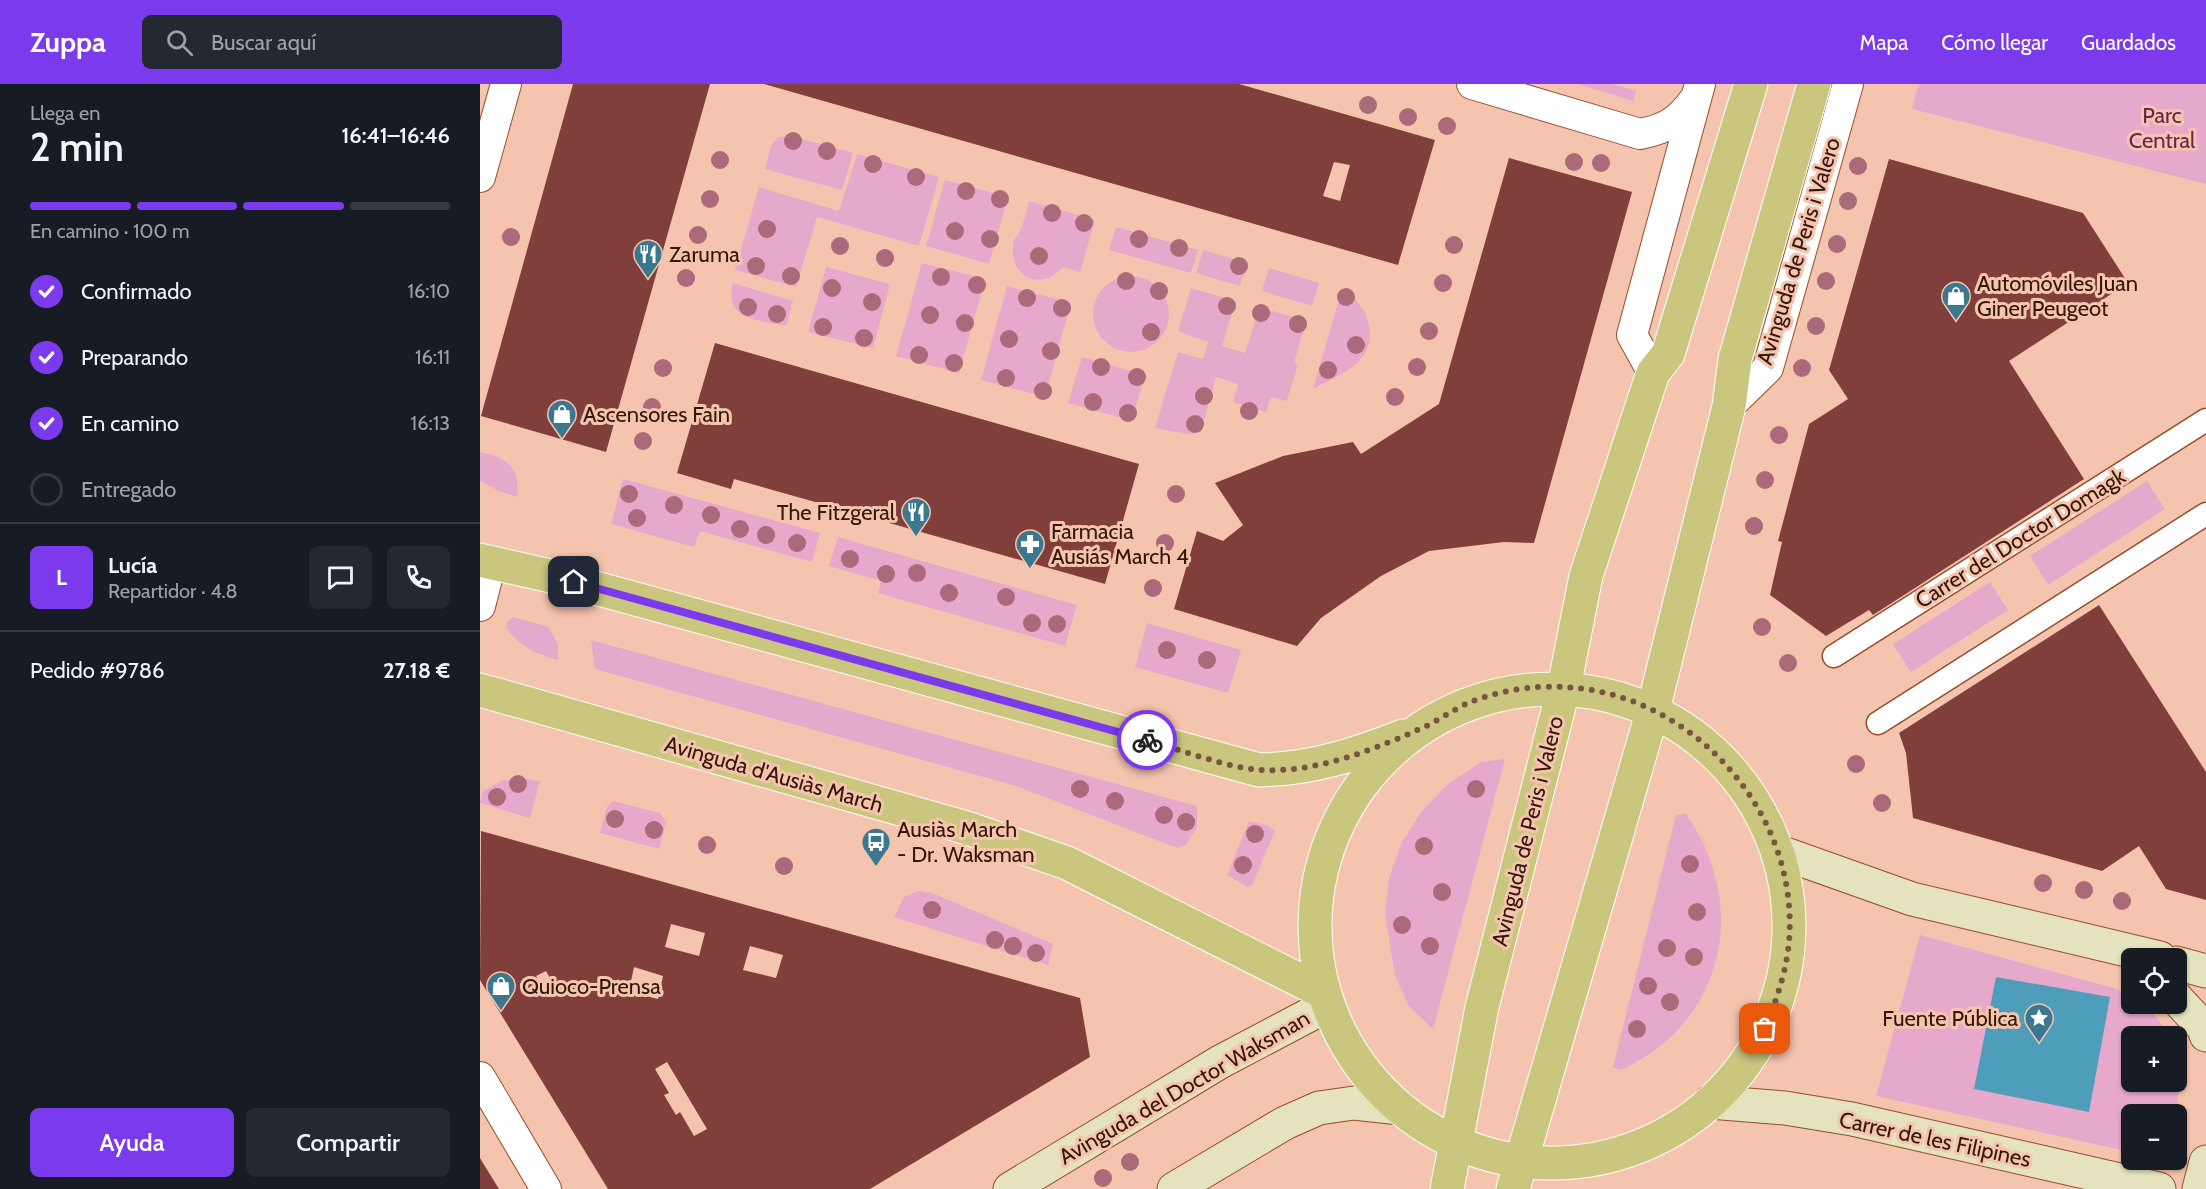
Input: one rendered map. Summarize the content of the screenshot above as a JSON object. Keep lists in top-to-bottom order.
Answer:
{
  "streets": {
    "main road": [
      "Avinguda de Peris i Valero",
      "Avinguda d'Ausiàs March",
      "Avinguda del Doctor Waksman",
      "Carrer de les Filipines"
    ],
    "street": ["Carrer del Doctor Domagk"]
  },
  "crossings": [
    ["Avinguda d'Ausiàs March", "Avinguda del Doctor Waksman"]
  ],
  "parks": ["Parc Central"],
  "places": {
    "restaurant": ["Zaruma", "The Fitzgeral"],
    "shop": ["Automóviles Juan Giner Peugeot", "Ascensores Fain", "Quioco-Prensa"],
    "pharmacy": ["Farmacia Ausiás March 4"],
    "bus stop": ["Ausiàs March - Dr. Waksman"],
    "place": ["Fuente Pública"]
  },
  "page": {
    "header": "Zuppa",
    "search": "Buscar aquí",
    "nav": ["Mapa", "Cómo llegar", "Guardados"],
    "heading": ["2 min", "Llega en", "16:41–16:46"],
    "panel": [
      "Lucía",
      "Repartidor · 4.8",
      "Pedido #9786",
      "27.18 €"
    ],
    "bar": "En camino · 100 m",
    "list": [
      ["Confirmado", "16:10"],
      ["Preparando", "16:11"],
      ["En camino", "16:13"],
      "Entregado"
    ],
    "round": "L",
    "map_buttons": ["+", "−"],
    "buttons": ["Ayuda", "Compartir"]
  }
}
